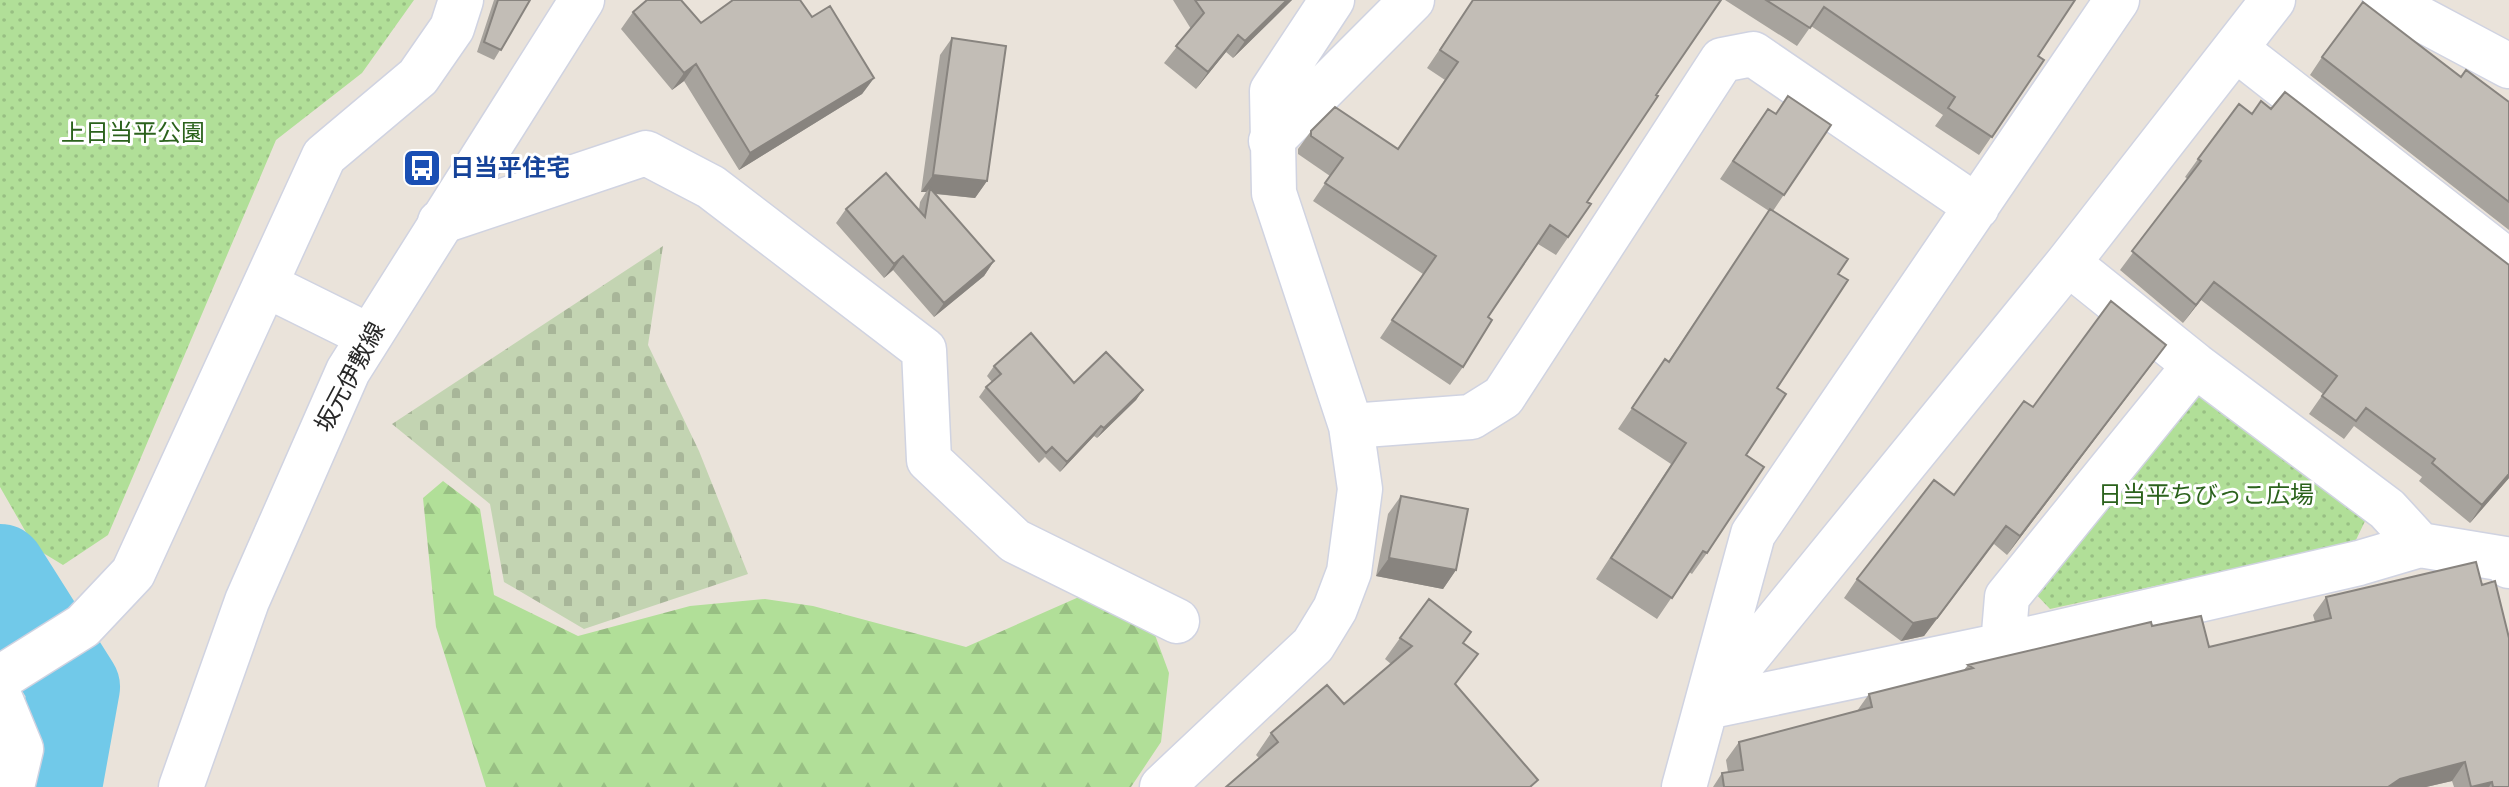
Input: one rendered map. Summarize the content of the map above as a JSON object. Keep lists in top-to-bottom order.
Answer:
{
  "streets": {
    "street": ["坂元伊敷線"]
  },
  "parks": ["上日当平公園", "日当平ちびっこ広場"],
  "places": {
    "bus stop": ["日当平住宅"]
  }
}
